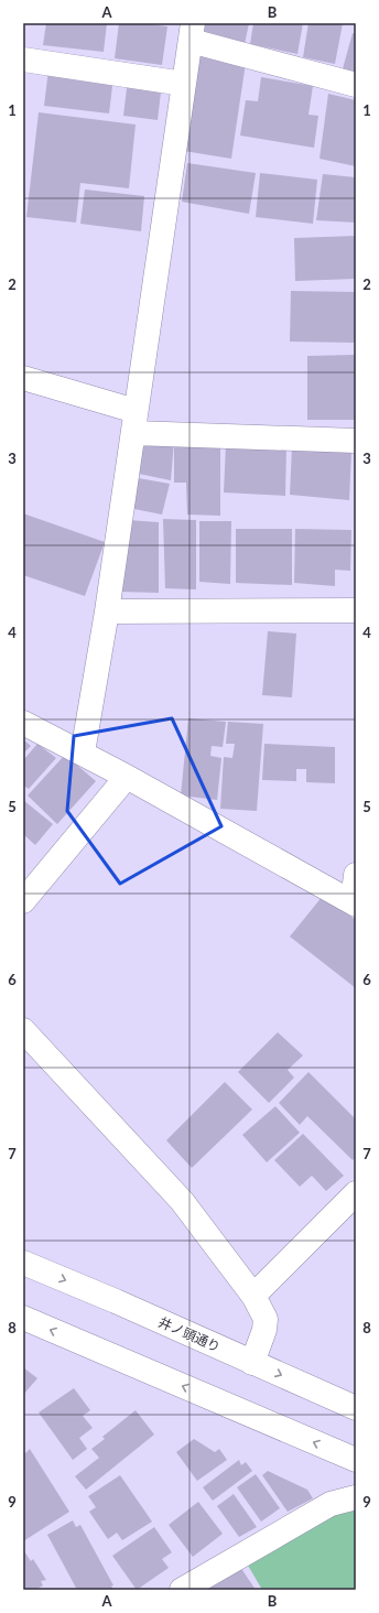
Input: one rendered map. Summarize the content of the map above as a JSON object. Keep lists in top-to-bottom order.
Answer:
{
  "streets": {
    "street": ["井ノ頭通り"]
  },
  "grid": {
    "columns": ["A", "B"],
    "rows": [
      "1",
      "2",
      "3",
      "4",
      "5",
      "6",
      "7",
      "8",
      "9"
    ]
  }
}
